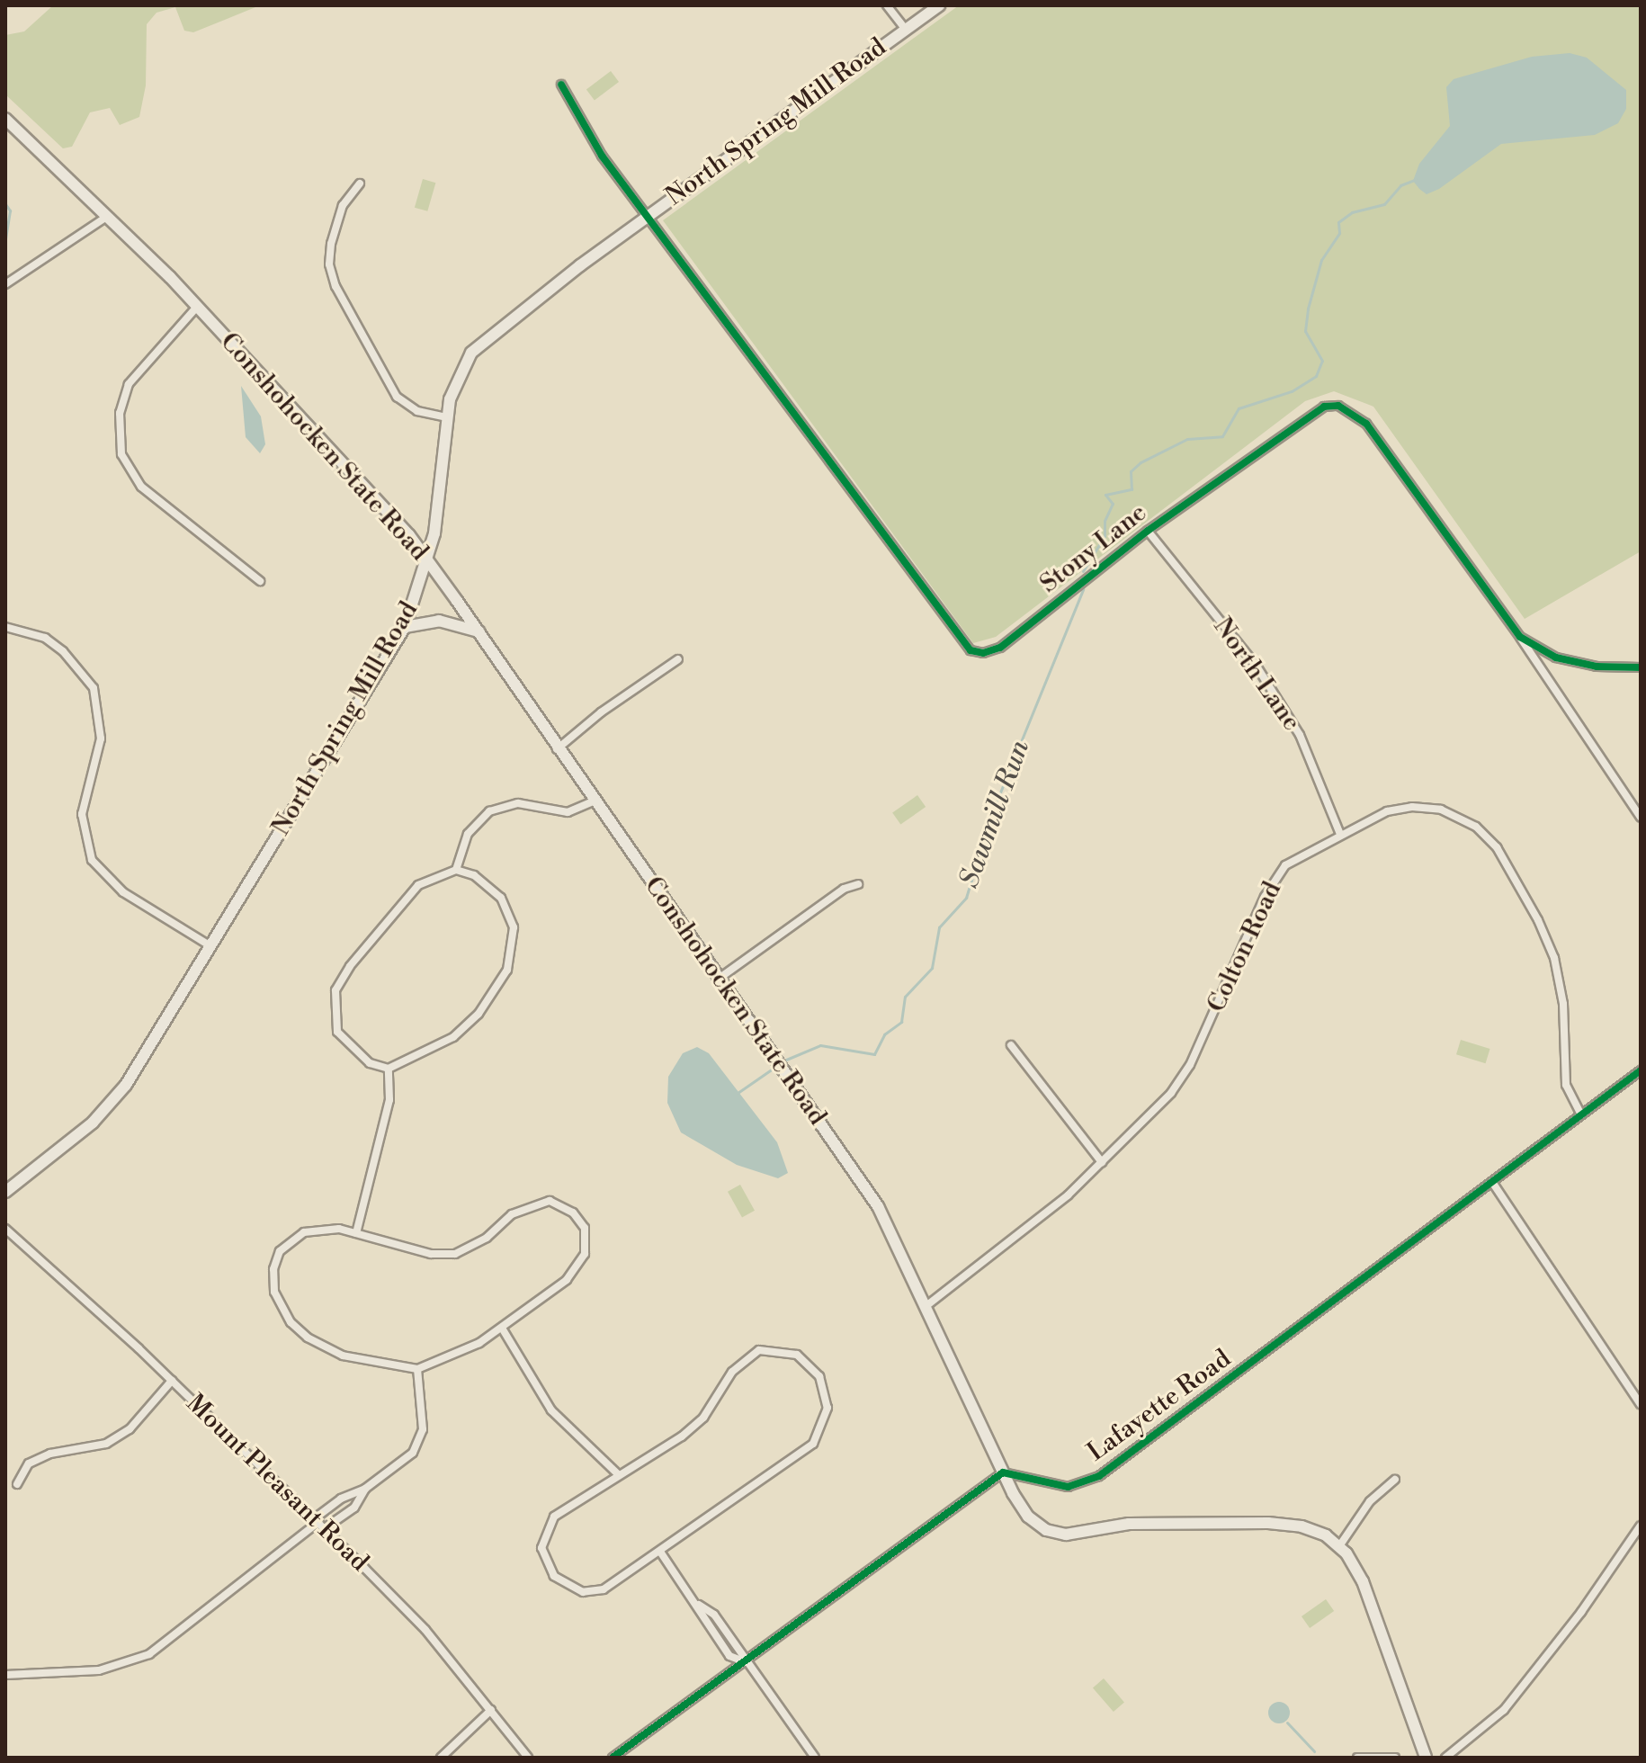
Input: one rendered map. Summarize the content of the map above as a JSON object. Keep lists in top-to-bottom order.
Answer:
{
  "streets": {
    "main road": ["North Spring Mill Road", "Conshohocken State Road"],
    "street": [
      "Stony Lane",
      "North Lane",
      "Colton Road",
      "Lafayette Road",
      "Mount Pleasant Road"
    ]
  },
  "crossings": [
    ["North Spring Mill Road", "Conshohocken State Road"],
    ["North Spring Mill Road", "Stony Lane"],
    ["Conshohocken State Road", "Colton Road"],
    ["Conshohocken State Road", "Lafayette Road"],
    ["Stony Lane", "North Lane"],
    ["North Lane", "Colton Road"],
    ["Colton Road", "Lafayette Road"]
  ],
  "water": ["Sawmill Run"]
}
